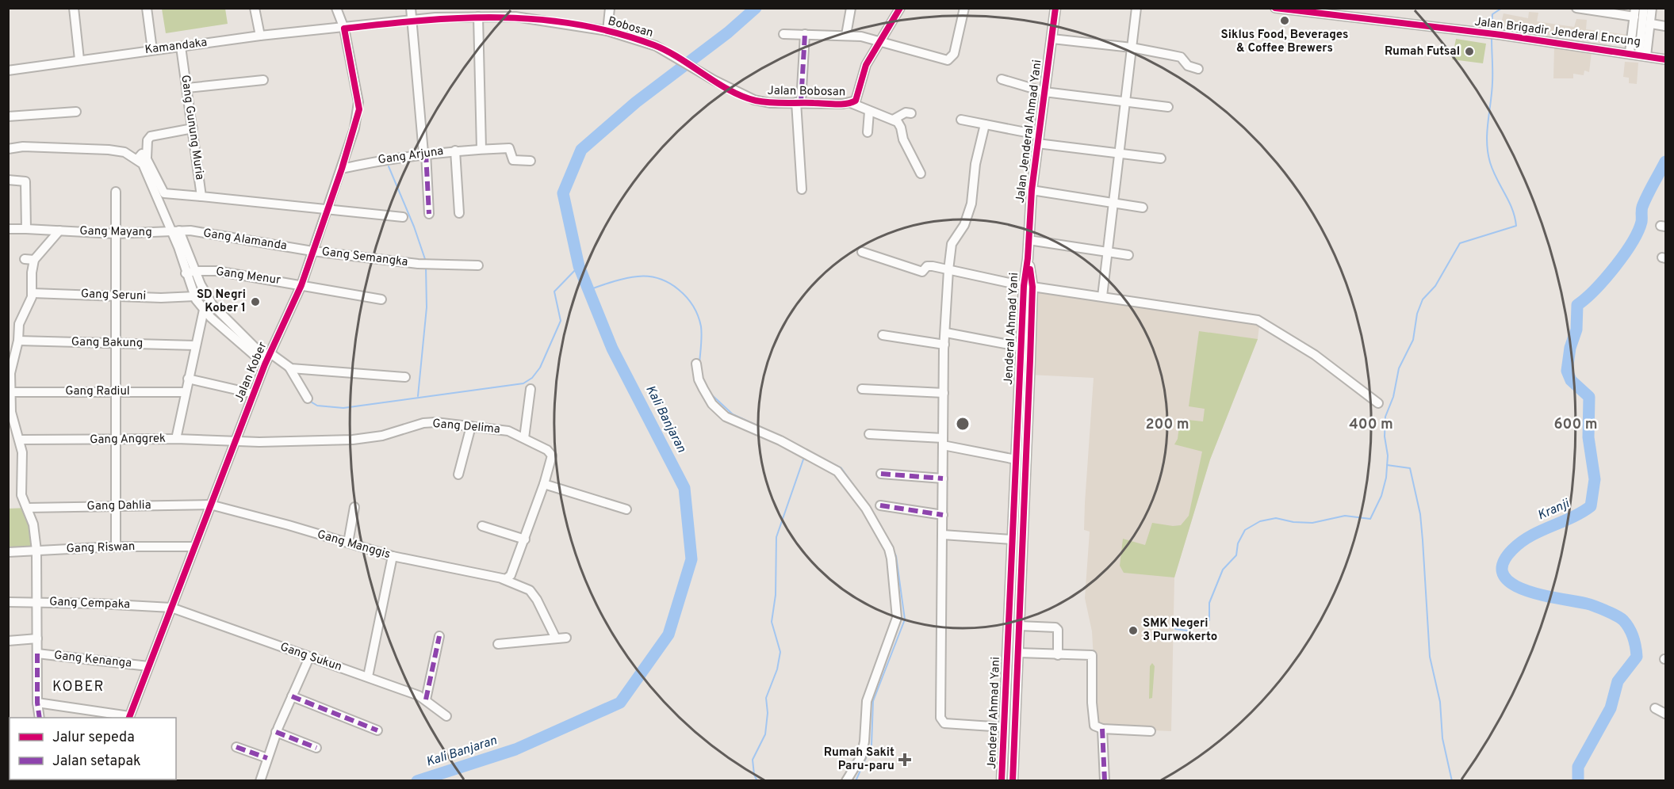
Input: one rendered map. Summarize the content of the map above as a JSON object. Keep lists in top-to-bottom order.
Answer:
{
  "streets": {
    "main road": ["Jalan Jenderal Ahmad Yani", "Jenderal Ahmad Yani"],
    "street": [
      "Bobosan",
      "Jalan Brigadir Jenderal Encung",
      "Kamandaka",
      "Jalan Bobosan",
      "Gang Gunung Muria",
      "Gang Arjuna",
      "Gang Mayang",
      "Gang Alamanda",
      "Gang Semangka",
      "Gang Menur",
      "Gang Seruni",
      "Gang Bakung",
      "Jalan Kober",
      "Gang Radiul",
      "Gang Delima",
      "Gang Anggrek",
      "Gang Dahlia",
      "Gang Manggis",
      "Gang Riswan",
      "Gang Cempaka",
      "Gang Sukun",
      "Gang Kenanga"
    ]
  },
  "crossings": [
    ["Bobosan", "Kamandaka"],
    ["Bobosan", "Jalan Bobosan"],
    ["Bobosan", "Jalan Kober"],
    ["Kamandaka", "Gang Gunung Muria"],
    ["Kamandaka", "Jalan Kober"],
    ["Gang Gunung Muria", "Jalan Kober"],
    ["Jalan Jenderal Ahmad Yani", "Jenderal Ahmad Yani"],
    ["Gang Arjuna", "Jalan Kober"],
    ["Gang Mayang", "Gang Alamanda"],
    ["Gang Alamanda", "Gang Semangka"],
    ["Gang Alamanda", "Jalan Kober"],
    ["Gang Semangka", "Jalan Kober"],
    ["Gang Menur", "Jalan Kober"],
    ["Jalan Kober", "Gang Delima"],
    ["Jalan Kober", "Gang Anggrek"],
    ["Jalan Kober", "Gang Dahlia"],
    ["Jalan Kober", "Gang Manggis"],
    ["Jalan Kober", "Gang Riswan"],
    ["Jalan Kober", "Gang Cempaka"],
    ["Jalan Kober", "Gang Sukun"],
    ["Jalan Kober", "Gang Kenanga"],
    ["Gang Delima", "Gang Anggrek"],
    ["Gang Delima", "Gang Manggis"],
    ["Gang Dahlia", "Gang Manggis"],
    ["Gang Cempaka", "Gang Sukun"]
  ],
  "districts": ["KOBER"],
  "water": ["Kali Banjaran", "Kranji"],
  "places": {
    "other": [
      "Siklus Food, Beverages & Coffee Brewers",
      "Rumah Futsal",
      "SD Negri Kober 1",
      "SMK Negeri 3 Purwokerto"
    ],
    "health": ["Rumah Sakit Paru-paru"]
  },
  "legend": ["Jalur sepeda", "Jalan setapak"],
  "rings": ["200 m", "400 m", "600 m"]
}
